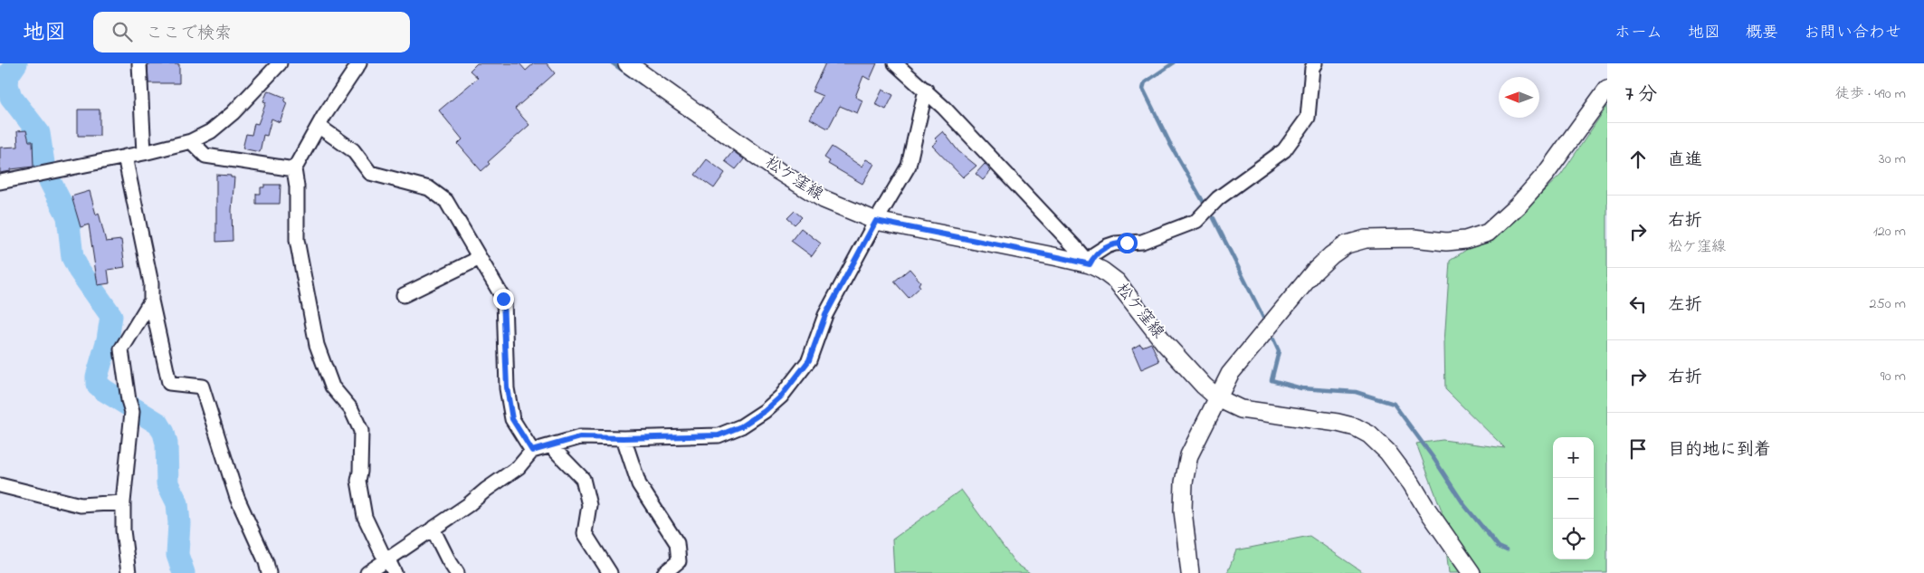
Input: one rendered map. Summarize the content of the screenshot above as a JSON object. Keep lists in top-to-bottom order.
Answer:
{
  "streets": {
    "street": ["松ケ窪線"]
  },
  "north": "left",
  "page": {
    "header": "地図",
    "search": "ここで検索",
    "nav": [
      "ホーム",
      "地図",
      "概要",
      "お問い合わせ"
    ],
    "heading": ["7 分", "徒歩 · 490 m"],
    "list": [
      ["直進", "30 m"],
      ["右折", "松ケ窪線", "120 m"],
      ["左折", "250 m"],
      ["右折", "90 m"],
      "目的地に到着"
    ],
    "map_buttons": ["+", "−"]
  }
}
